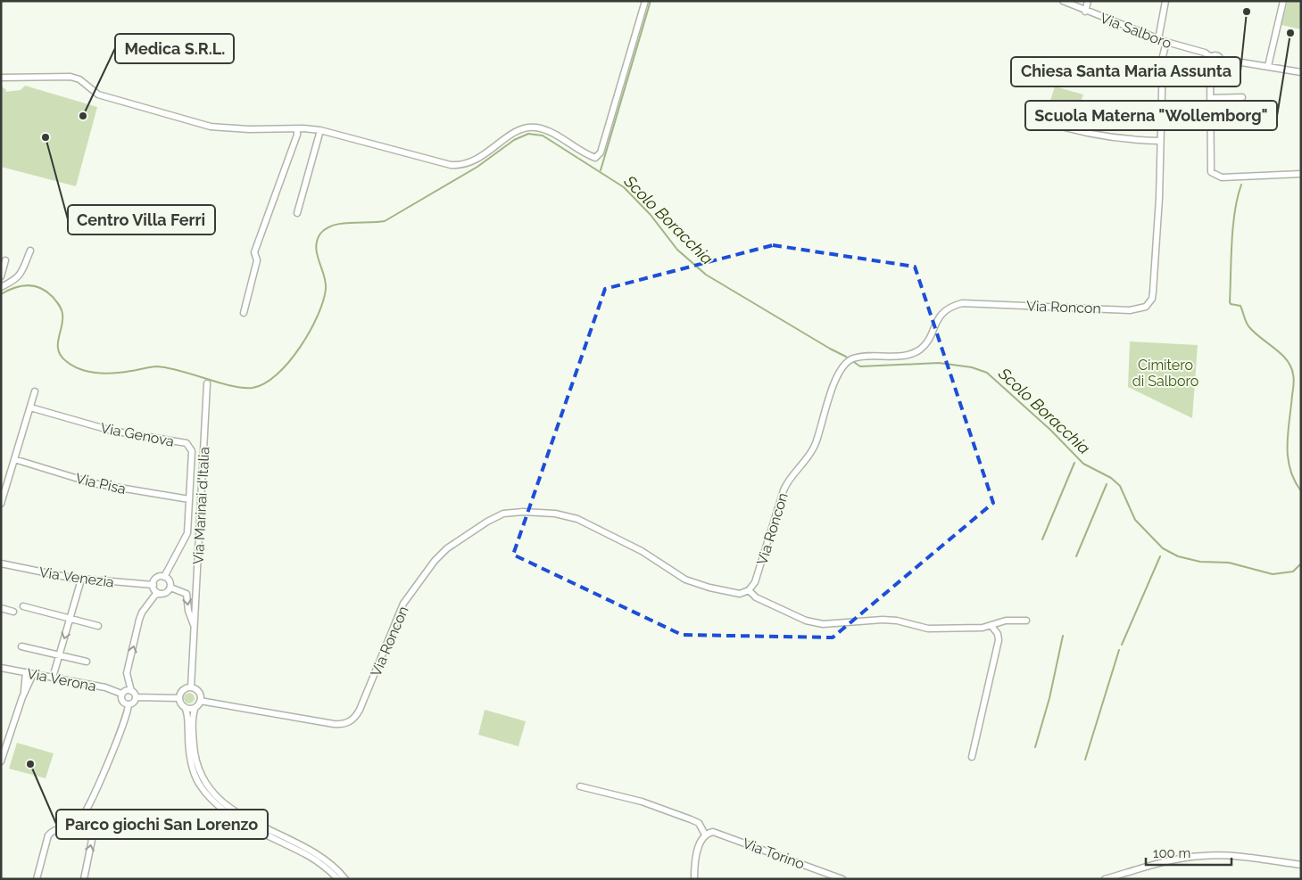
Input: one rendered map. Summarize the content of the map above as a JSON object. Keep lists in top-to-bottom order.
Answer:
{
  "streets": {
    "street": [
      "Via Salboro",
      "Via Roncon",
      "Via Genova",
      "Via Pisa",
      "Via Marinai d'Italia",
      "Via Venezia",
      "Via Verona",
      "Via Torino"
    ]
  },
  "crossings": [
    ["Via Salboro", "Via Roncon"],
    ["Via Roncon", "Via Marinai d'Italia"],
    ["Via Genova", "Via Pisa"],
    ["Via Genova", "Via Marinai d'Italia"],
    ["Via Genova", "Via Venezia"],
    ["Via Marinai d'Italia", "Via Venezia"]
  ],
  "water": ["Scolo Boracchia"],
  "parks": ["Cimitero di Salboro"],
  "places": [
    "Chiesa Santa Maria Assunta",
    "Scuola Materna \"Wollemborg\"",
    "Medica S.R.L.",
    "Centro Villa Ferri",
    "Parco giochi San Lorenzo"
  ],
  "scale_bar": "100 m"
}
